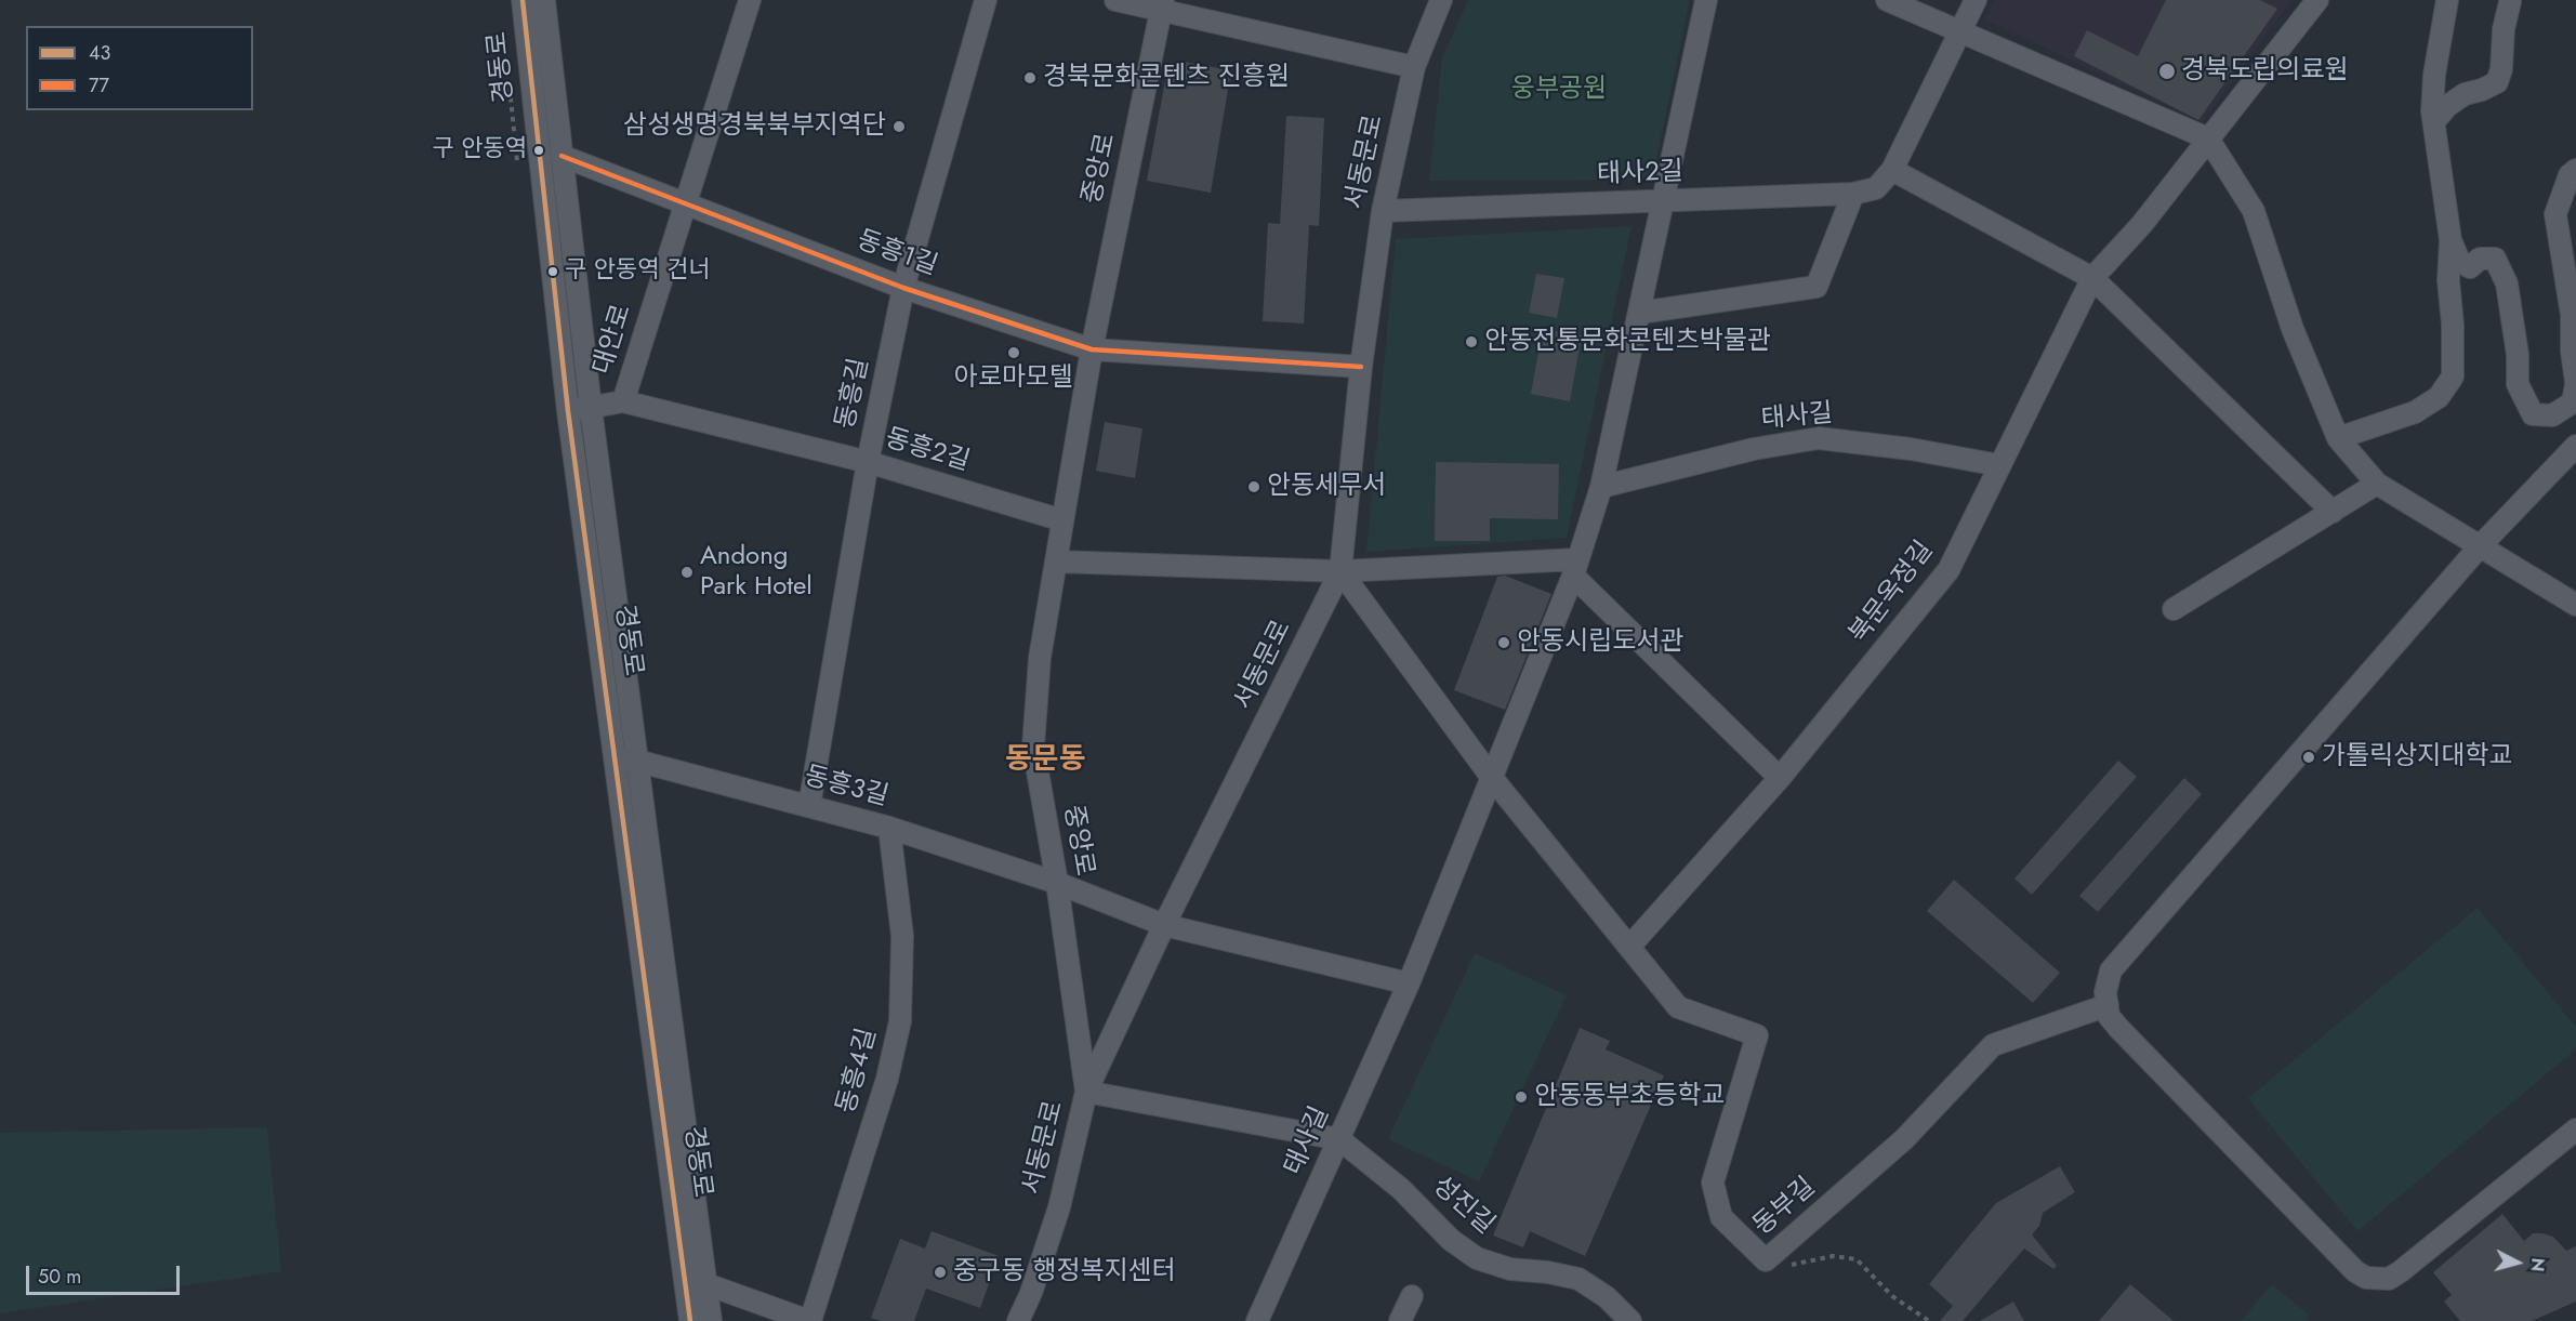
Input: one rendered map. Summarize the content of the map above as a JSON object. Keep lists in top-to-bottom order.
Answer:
{
  "streets": {
    "street": [
      "경동로",
      "서동문로",
      "중앙로",
      "태사2길",
      "동흥1길",
      "대안로",
      "동흥길",
      "태사길",
      "동흥2길",
      "북문옥정길",
      "동흥3길",
      "동흥4길",
      "성진길",
      "동부길"
    ]
  },
  "crossings": [
    ["경동로", "대안로"],
    ["경동로", "동흥3길"],
    ["서동문로", "중앙로"],
    ["서동문로", "태사2길"],
    ["서동문로", "동흥3길"],
    ["중앙로", "동흥1길"],
    ["중앙로", "동흥2길"],
    ["중앙로", "동흥3길"],
    ["태사2길", "태사길"],
    ["동흥1길", "대안로"],
    ["동흥1길", "동흥길"],
    ["대안로", "동흥2길"],
    ["동흥길", "동흥2길"],
    ["동흥길", "동흥3길"],
    ["태사길", "북문옥정길"],
    ["태사길", "성진길"],
    ["북문옥정길", "동부길"],
    ["동흥3길", "동흥4길"]
  ],
  "districts": ["동문동"],
  "parks": ["웅부공원"],
  "places": [
    "경북도립의료원",
    "경북문화콘텐츠 진흥원",
    "삼성생명경북북부지역단",
    "구 안동역",
    "구 안동역 건너",
    "안동전통문화콘텐츠박물관",
    "아로마모텔",
    "안동세무서",
    "Andong Park Hotel",
    "안동시립도서관",
    "가톨릭상지대학교",
    "안동동부초등학교",
    "중구동 행정복지센터"
  ],
  "lines": ["transit line 43", "transit line 77"],
  "legend": ["43", "77"],
  "scale_bar": "50 m",
  "north": "right"
}
